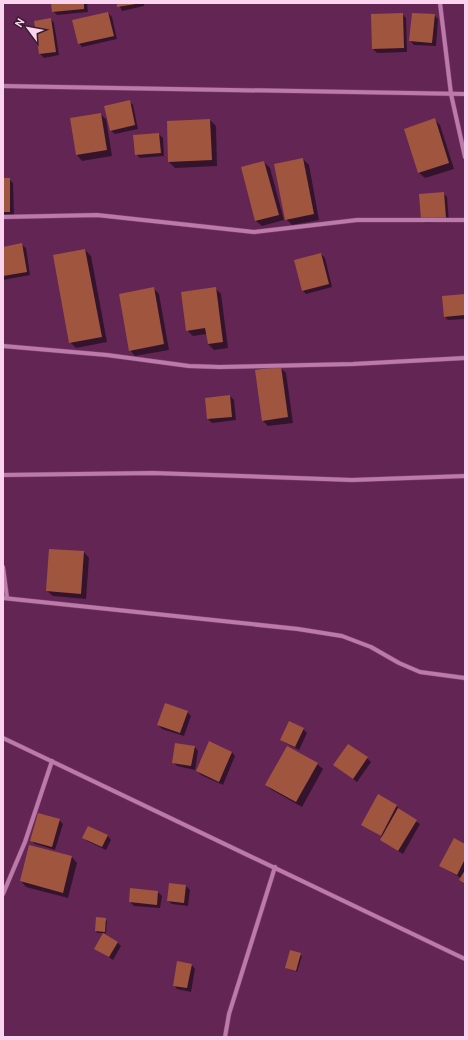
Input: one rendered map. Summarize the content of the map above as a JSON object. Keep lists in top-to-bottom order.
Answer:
{
  "north": "top left"
}
